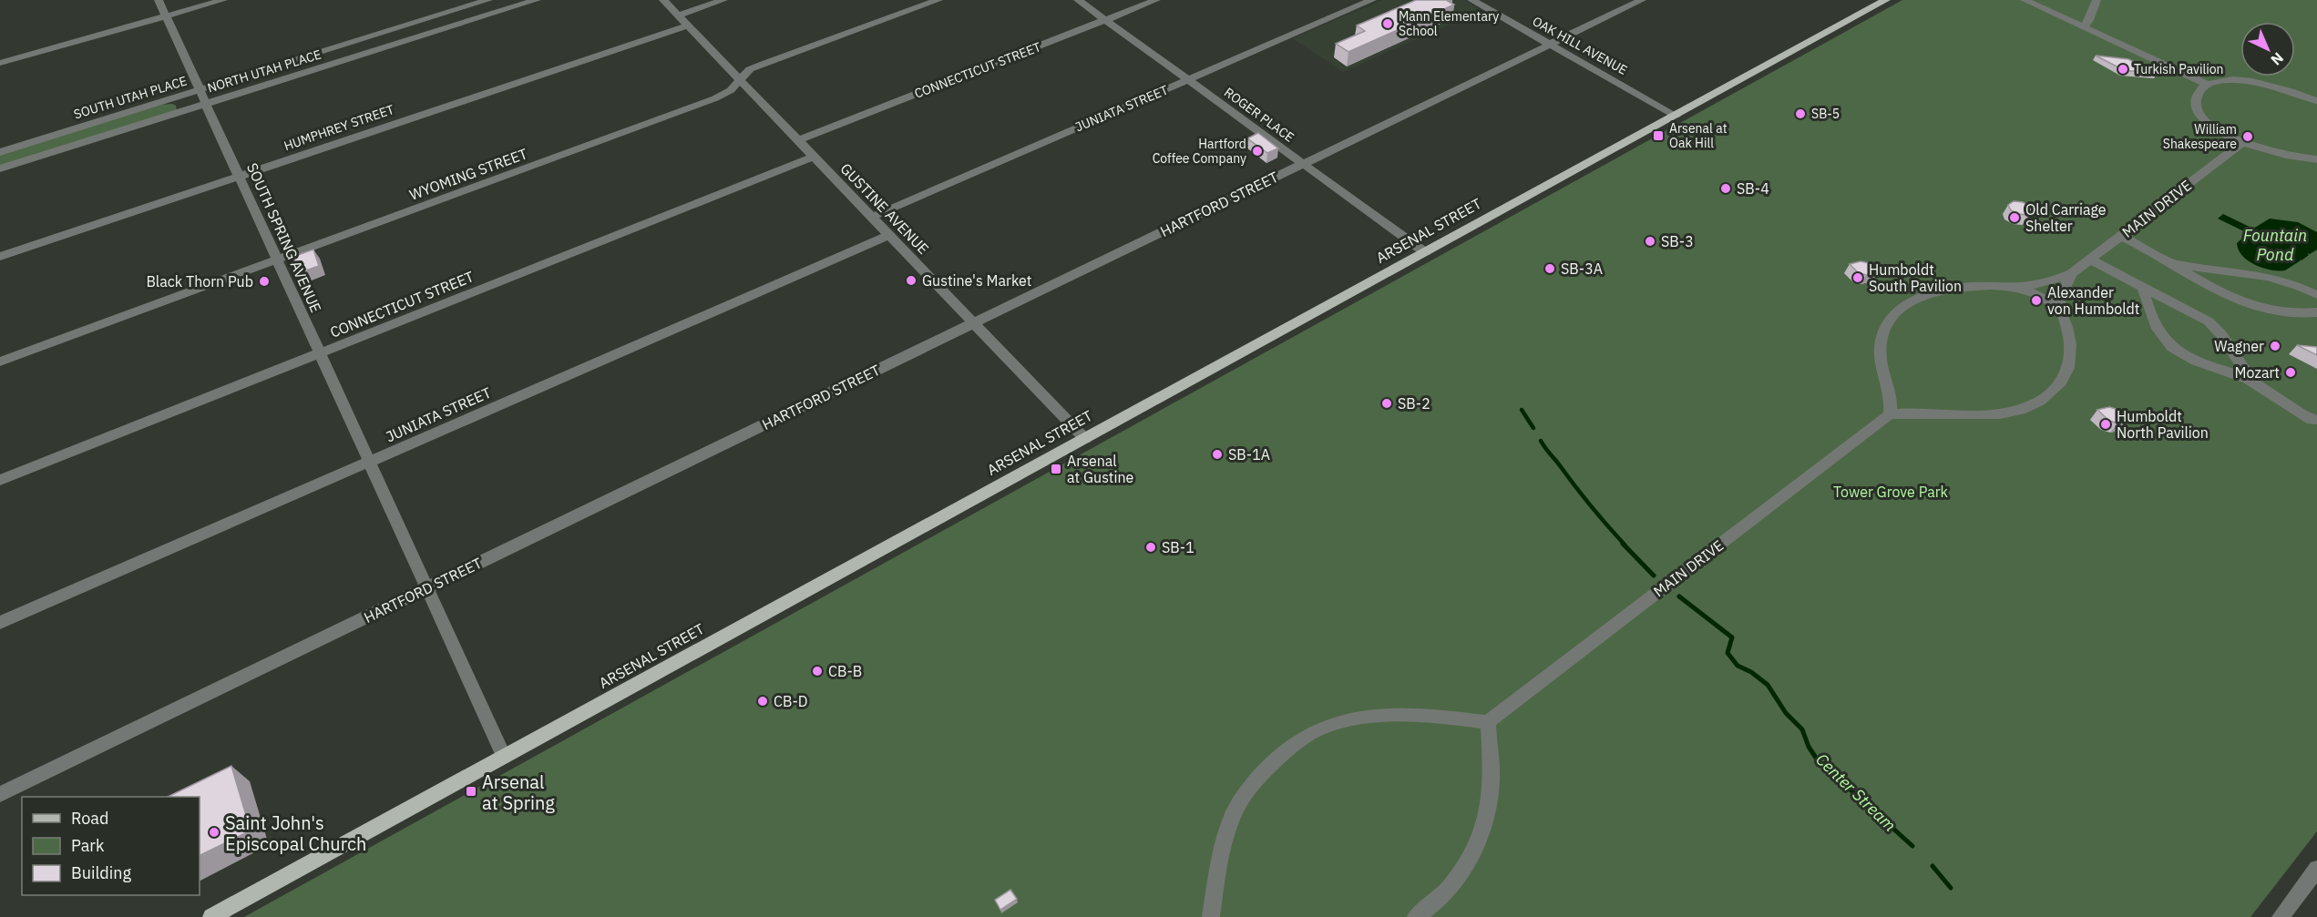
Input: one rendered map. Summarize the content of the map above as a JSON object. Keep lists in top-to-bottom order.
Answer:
{
  "streets": {
    "main road": ["ARSENAL STREET"],
    "street": [
      "OAK HILL AVENUE",
      "CONNECTICUT STREET",
      "NORTH UTAH PLACE",
      "SOUTH UTAH PLACE",
      "JUNIATA STREET",
      "ROGER PLACE",
      "HUMPHREY STREET",
      "WYOMING STREET",
      "HARTFORD STREET",
      "GUSTINE AVENUE",
      "MAIN DRIVE",
      "SOUTH SPRING AVENUE"
    ]
  },
  "crossings": [
    ["OAK HILL AVENUE", "HARTFORD STREET"],
    ["OAK HILL AVENUE", "ARSENAL STREET"],
    ["CONNECTICUT STREET", "ROGER PLACE"],
    ["CONNECTICUT STREET", "GUSTINE AVENUE"],
    ["CONNECTICUT STREET", "SOUTH SPRING AVENUE"],
    ["NORTH UTAH PLACE", "SOUTH SPRING AVENUE"],
    ["SOUTH UTAH PLACE", "SOUTH SPRING AVENUE"],
    ["JUNIATA STREET", "ROGER PLACE"],
    ["JUNIATA STREET", "GUSTINE AVENUE"],
    ["JUNIATA STREET", "SOUTH SPRING AVENUE"],
    ["ROGER PLACE", "HARTFORD STREET"],
    ["ROGER PLACE", "ARSENAL STREET"],
    ["HUMPHREY STREET", "GUSTINE AVENUE"],
    ["HUMPHREY STREET", "SOUTH SPRING AVENUE"],
    ["WYOMING STREET", "GUSTINE AVENUE"],
    ["WYOMING STREET", "SOUTH SPRING AVENUE"],
    ["HARTFORD STREET", "GUSTINE AVENUE"],
    ["HARTFORD STREET", "SOUTH SPRING AVENUE"],
    ["GUSTINE AVENUE", "ARSENAL STREET"],
    ["ARSENAL STREET", "SOUTH SPRING AVENUE"]
  ],
  "water": ["Fountain Pond", "Center Stream"],
  "parks": ["Tower Grove Park"],
  "places": {
    "other": [
      "Mann Elementary School",
      "Turkish Pavilion",
      "SB-5",
      "William Shakespeare",
      "Hartford Coffee Company",
      "SB-4",
      "Old Carriage Shelter",
      "SB-3",
      "SB-3A",
      "Humboldt South Pavilion",
      "Gustine's Market",
      "Black Thorn Pub",
      "Alexander von Humboldt",
      "Wagner",
      "Mozart",
      "SB-2",
      "Humboldt North Pavilion",
      "SB-1A",
      "SB-1",
      "CB-B",
      "CB-D",
      "Saint John's Episcopal Church"
    ],
    "transit": ["Arsenal at Oak Hill", "Arsenal at Gustine", "Arsenal at Spring"]
  },
  "legend": ["Road", "Park", "Building"],
  "north": "bottom right"
}
